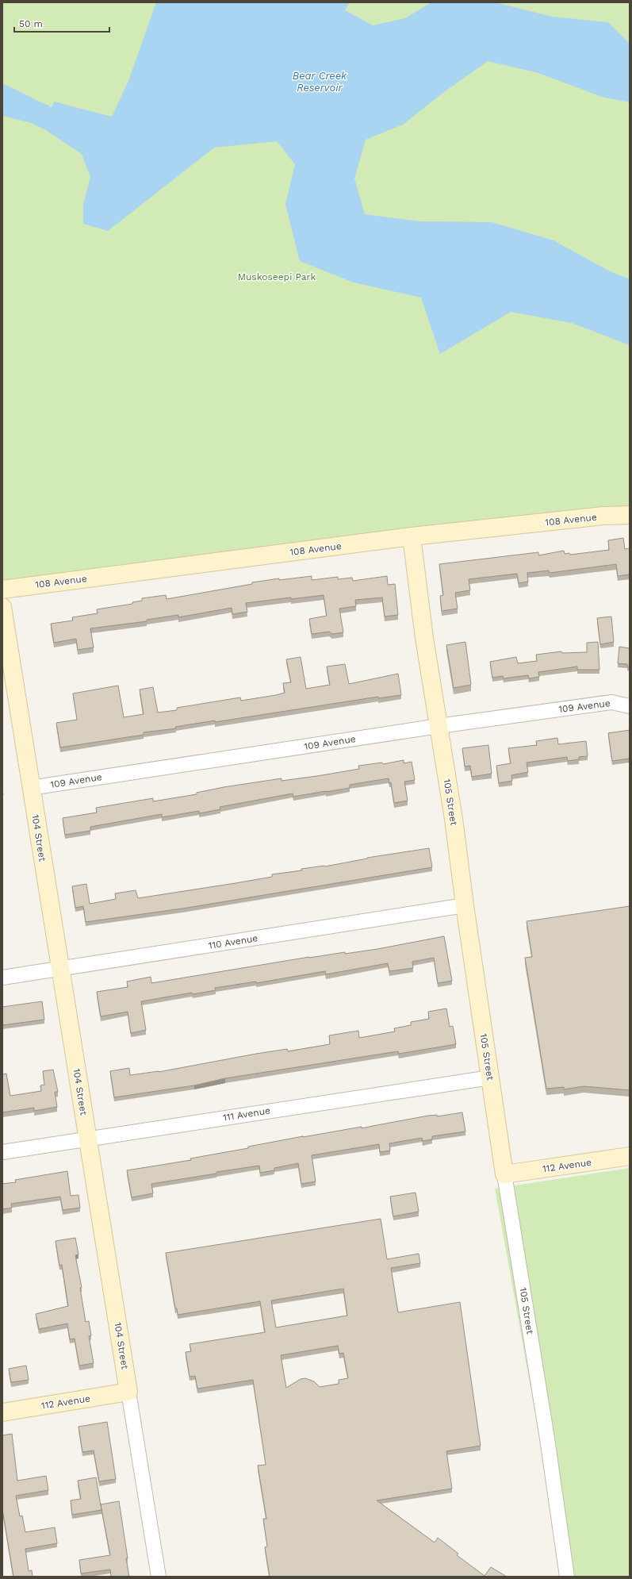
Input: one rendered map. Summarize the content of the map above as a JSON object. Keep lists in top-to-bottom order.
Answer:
{
  "streets": {
    "street": [
      "108 Avenue",
      "109 Avenue",
      "105 Street",
      "104 Street",
      "110 Avenue",
      "111 Avenue",
      "112 Avenue"
    ]
  },
  "crossings": [
    ["108 Avenue", "105 Street"],
    ["109 Avenue", "105 Street"],
    ["109 Avenue", "104 Street"],
    ["105 Street", "110 Avenue"],
    ["105 Street", "111 Avenue"],
    ["105 Street", "112 Avenue"],
    ["104 Street", "110 Avenue"],
    ["104 Street", "111 Avenue"],
    ["104 Street", "112 Avenue"]
  ],
  "water": ["Bear Creek Reservoir"],
  "parks": ["Muskoseepi Park"],
  "scale_bar": "50 m"
}
